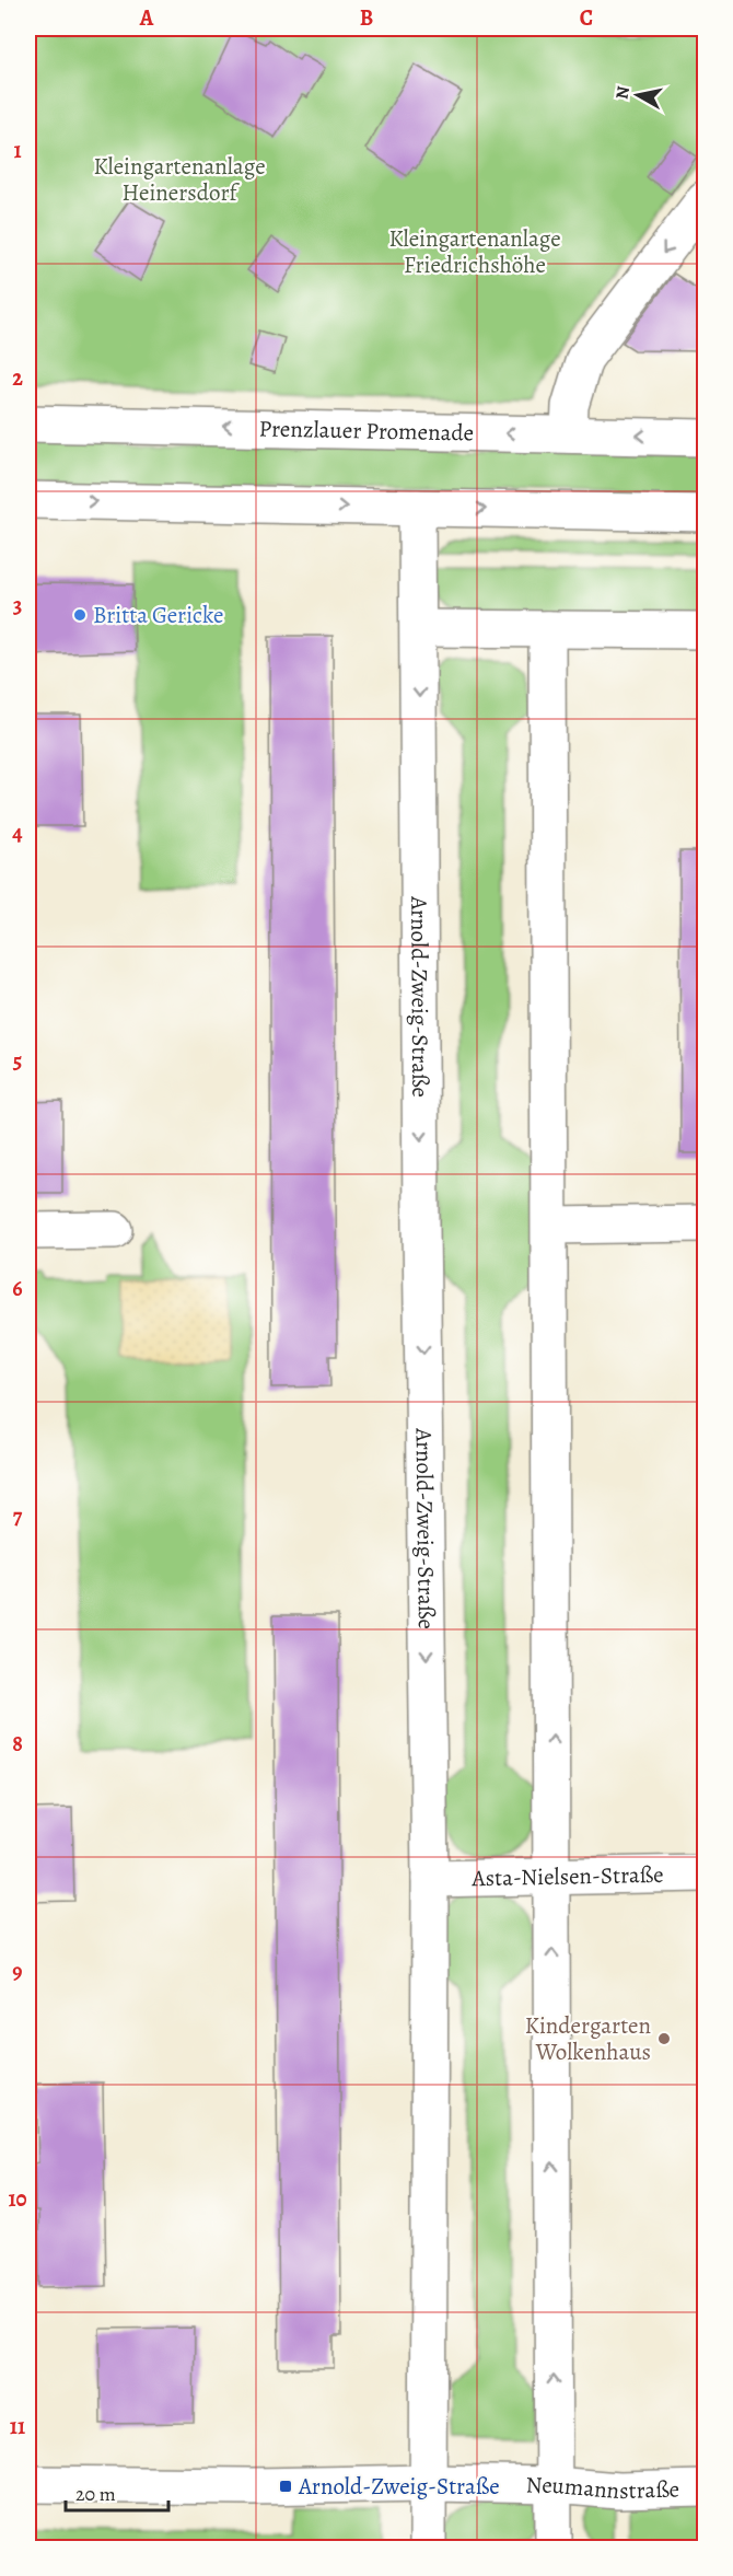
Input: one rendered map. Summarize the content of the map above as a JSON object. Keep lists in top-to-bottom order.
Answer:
{
  "streets": {
    "street": [
      "Prenzlauer Promenade",
      "Arnold-Zweig-Straße",
      "Asta-Nielsen-Straße",
      "Neumannstraße"
    ]
  },
  "crossings": [
    ["Arnold-Zweig-Straße", "Asta-Nielsen-Straße"],
    ["Arnold-Zweig-Straße", "Neumannstraße"]
  ],
  "parks": ["Kleingartenanlage Heinersdorf", "Kleingartenanlage Friedrichshöhe"],
  "places": {
    "other": ["Britta Gericke", "Kindergarten Wolkenhaus"],
    "transit": ["Arnold-Zweig-Straße"]
  },
  "scale_bar": "20 m",
  "north": "left",
  "grid": {
    "columns": ["A", "B", "C"],
    "rows": [
      "1",
      "2",
      "3",
      "4",
      "5",
      "6",
      "7",
      "8",
      "9",
      "10",
      "11"
    ]
  }
}
